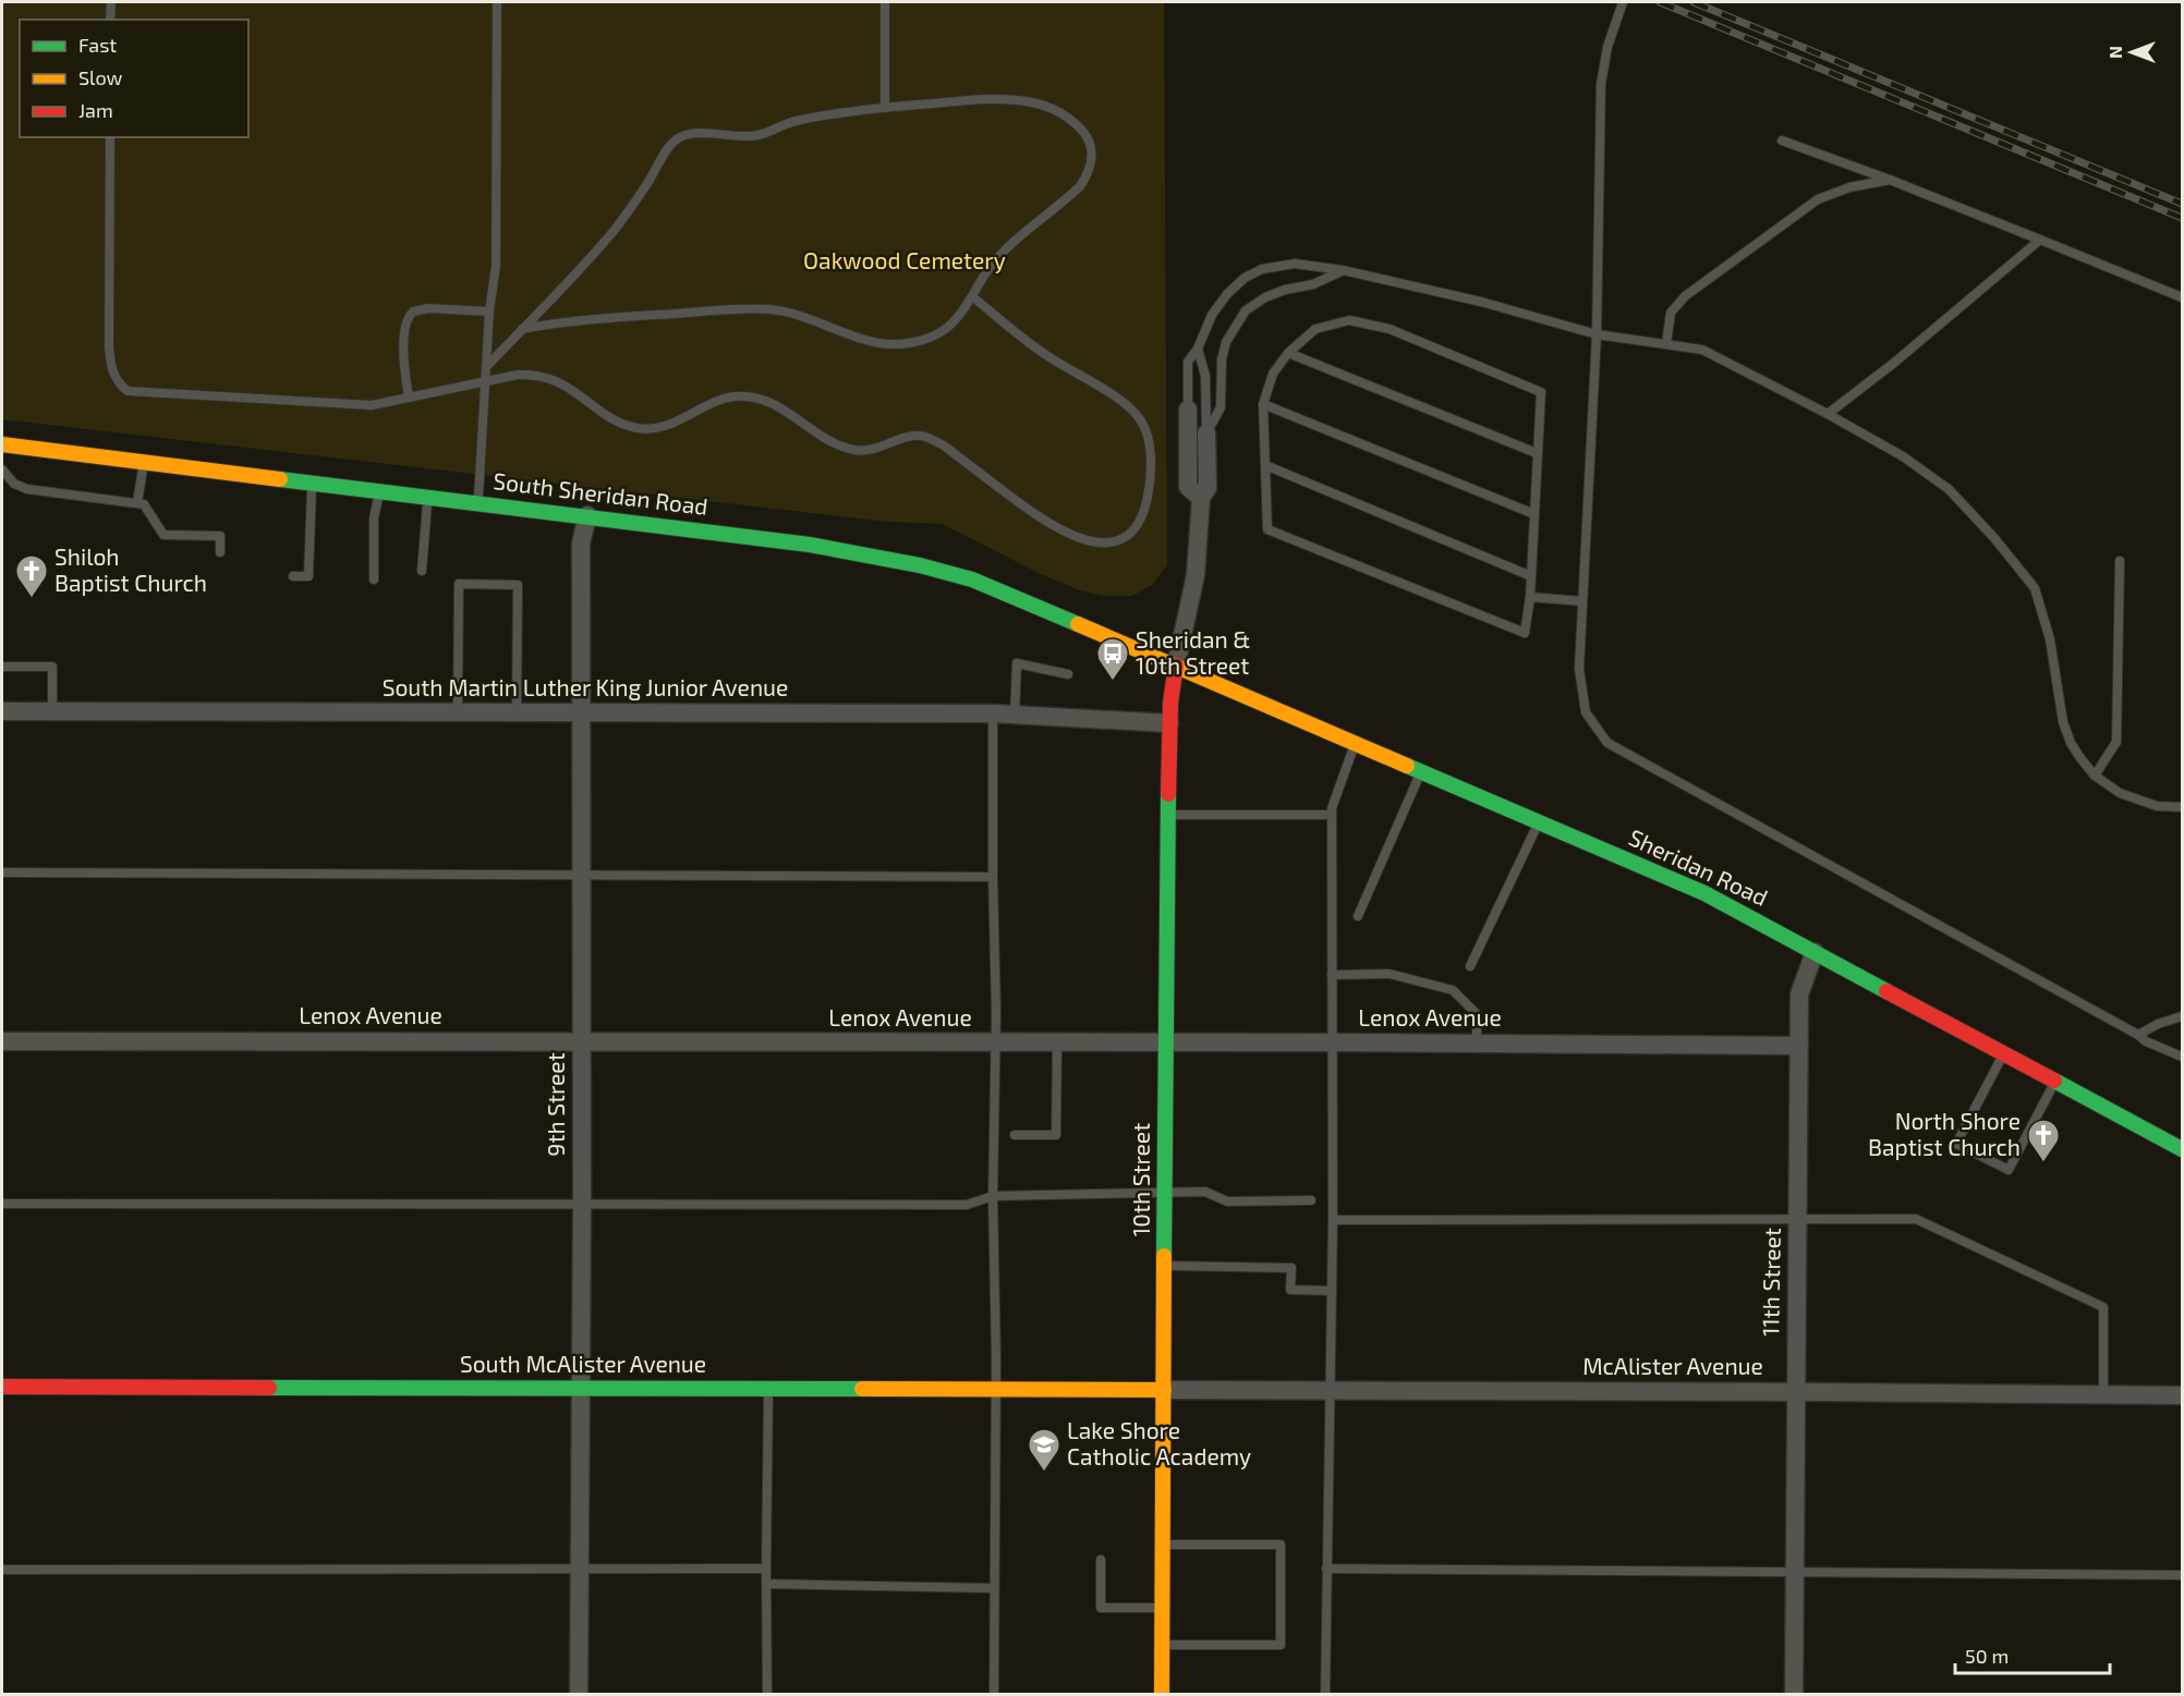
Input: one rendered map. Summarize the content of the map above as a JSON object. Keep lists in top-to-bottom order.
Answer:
{
  "streets": {
    "main road": [
      "South Sheridan Road",
      "Sheridan Road",
      "10th Street",
      "South McAlister Avenue"
    ],
    "street": [
      "South Martin Luther King Junior Avenue",
      "Lenox Avenue",
      "9th Street",
      "11th Street",
      "McAlister Avenue"
    ]
  },
  "crossings": [
    ["South Sheridan Road", "Sheridan Road"],
    ["South Sheridan Road", "9th Street"],
    ["South Sheridan Road", "10th Street"],
    ["South Martin Luther King Junior Avenue", "9th Street"],
    ["South Martin Luther King Junior Avenue", "10th Street"],
    ["Sheridan Road", "10th Street"],
    ["Sheridan Road", "11th Street"],
    ["Lenox Avenue", "9th Street"],
    ["Lenox Avenue", "10th Street"],
    ["Lenox Avenue", "11th Street"],
    ["9th Street", "South McAlister Avenue"],
    ["10th Street", "South McAlister Avenue"],
    ["10th Street", "McAlister Avenue"],
    ["11th Street", "McAlister Avenue"],
    ["South McAlister Avenue", "McAlister Avenue"]
  ],
  "parks": ["Oakwood Cemetery"],
  "places": {
    "church": ["Shiloh Baptist Church", "North Shore Baptist Church"],
    "bus stop": ["Sheridan & 10th Street"],
    "school or university": ["Lake Shore Catholic Academy"]
  },
  "legend": ["Fast", "Slow", "Jam"],
  "scale_bar": "50 m",
  "north": "left"
}
